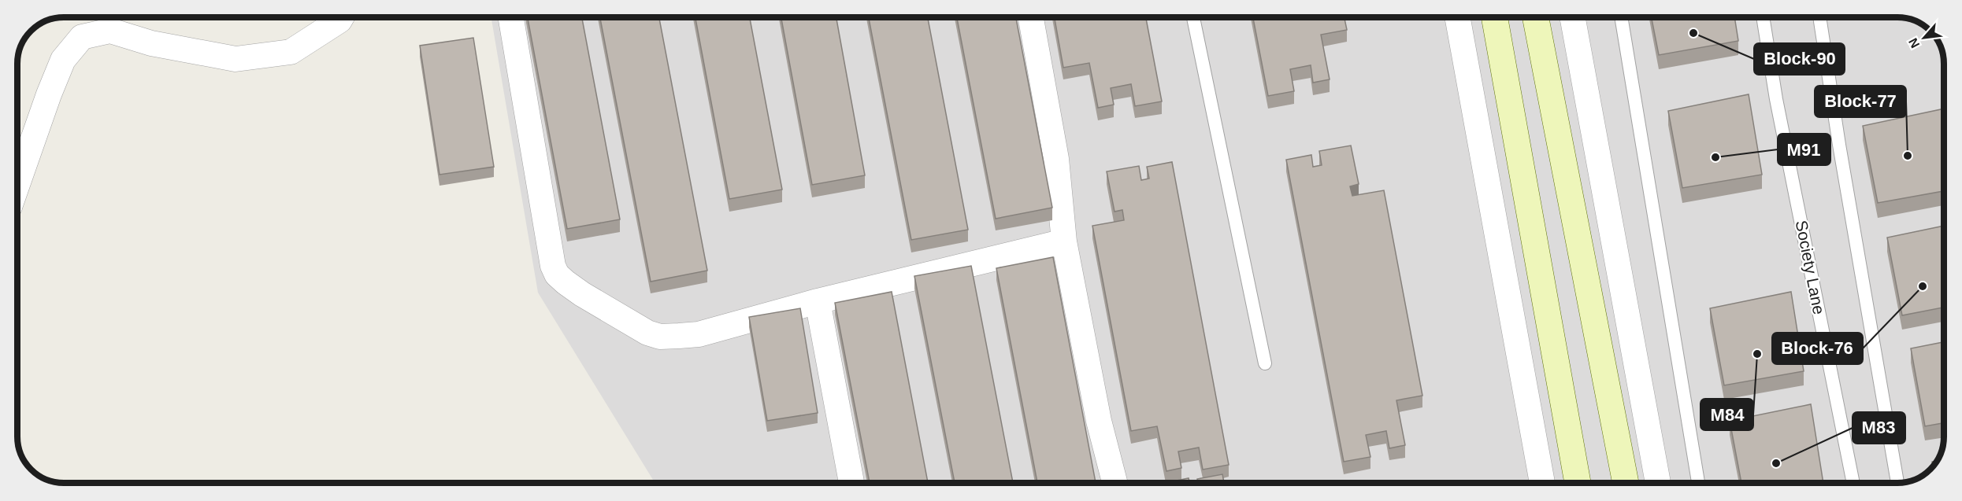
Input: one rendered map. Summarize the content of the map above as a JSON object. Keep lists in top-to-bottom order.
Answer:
{
  "streets": {
    "lane": ["Society Lane"]
  },
  "places": [
    "Block-90",
    "Block-77",
    "M91",
    "Block-76",
    "M84",
    "M83"
  ],
  "north": "bottom left"
}
